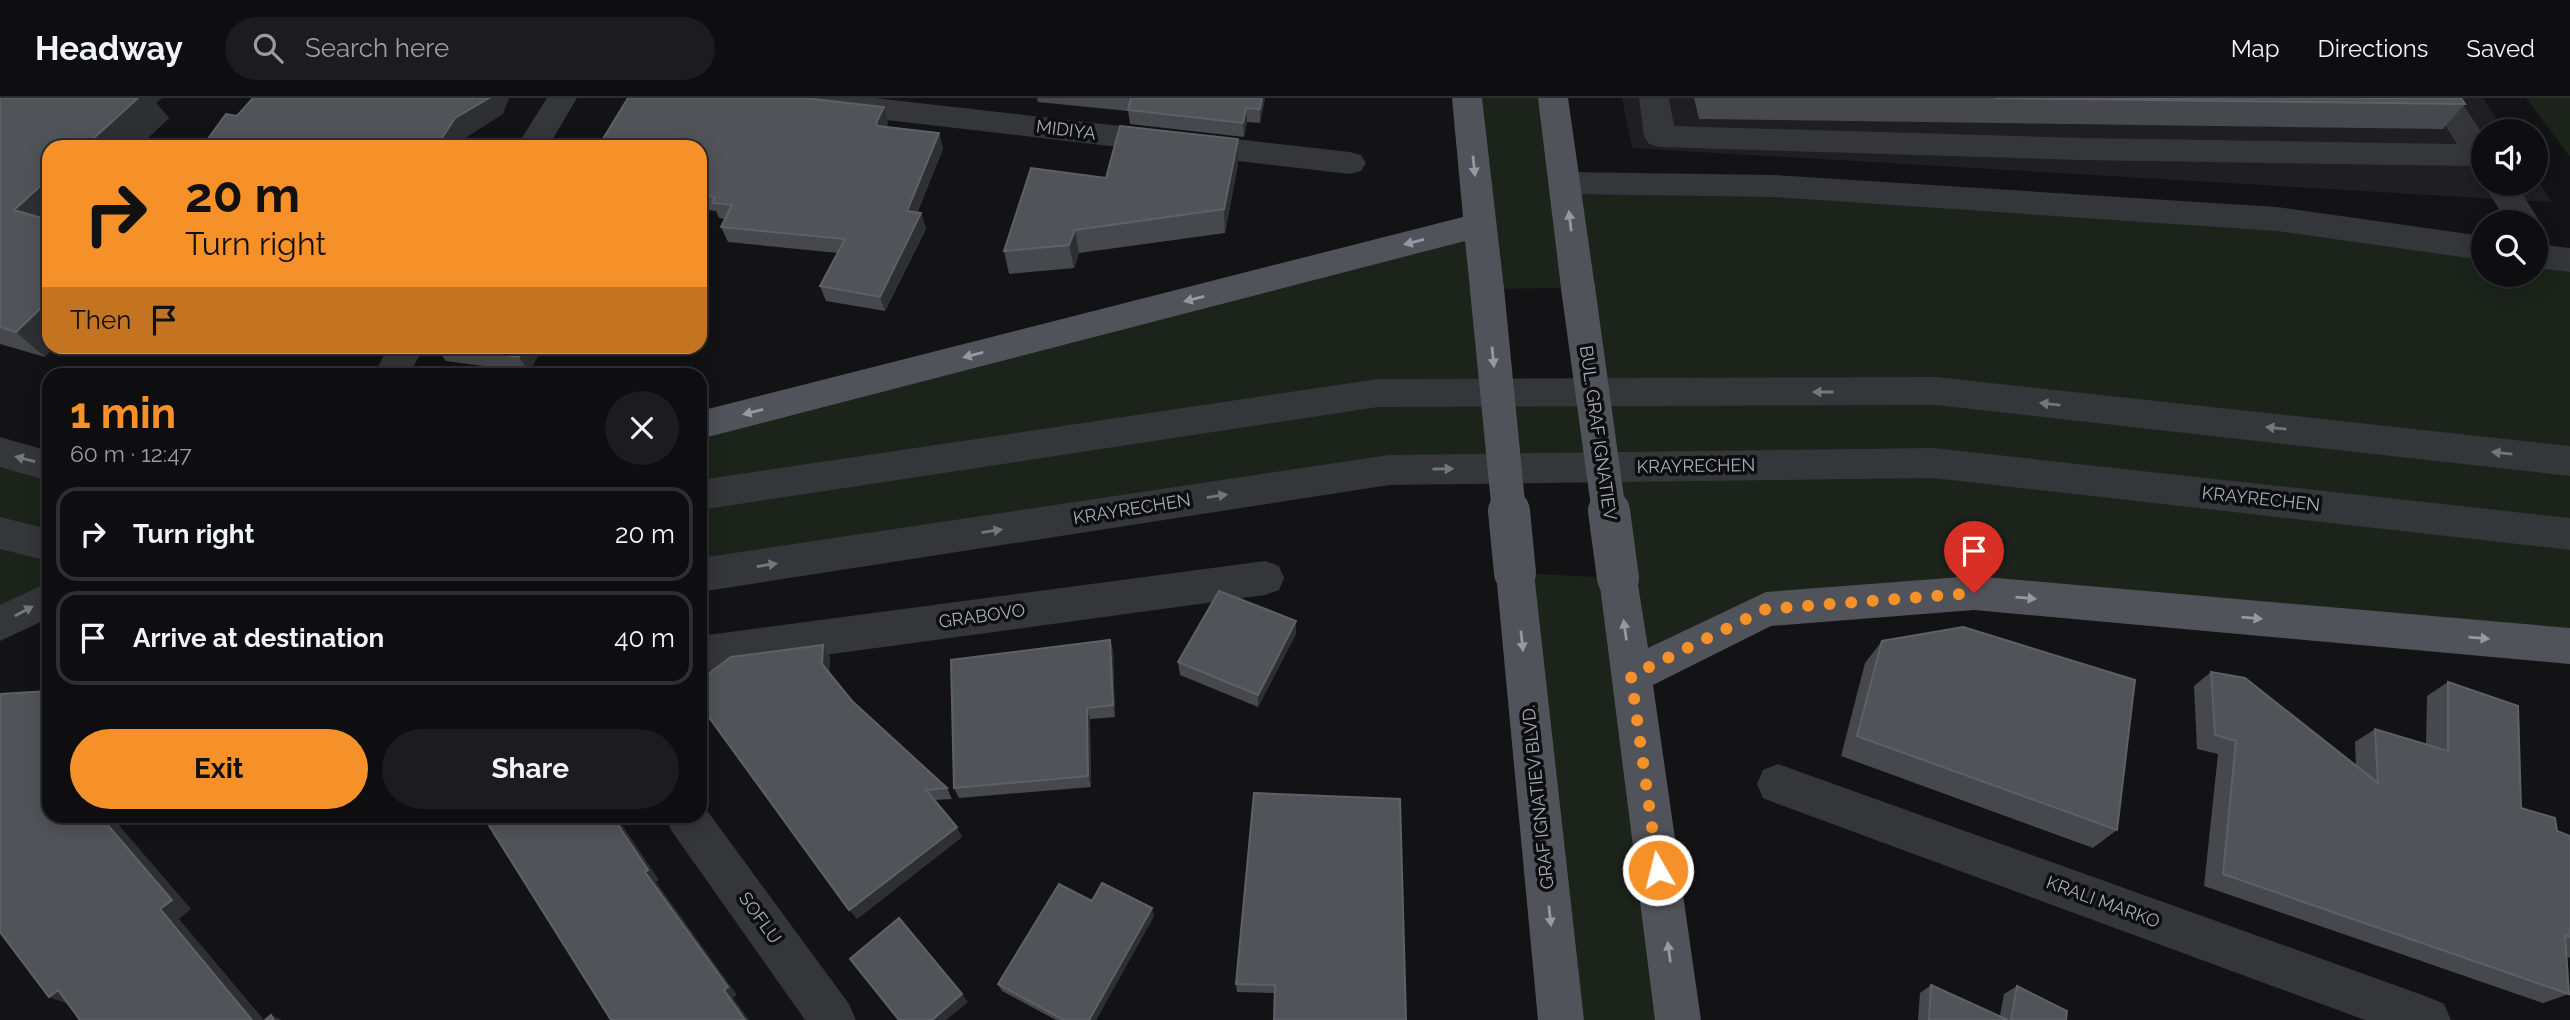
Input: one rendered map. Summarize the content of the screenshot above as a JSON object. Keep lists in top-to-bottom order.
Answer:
{
  "streets": {
    "main road": ["BUL. GRAF IGNATIEV", "GRAF IGNATIEV BLVD."],
    "street": [
      "MIDIYA",
      "KRAYRECHEN",
      "GRABOVO",
      "KRALI MARKO",
      "SOFLU"
    ]
  },
  "one_way": ["BUL. GRAF IGNATIEV"],
  "page": {
    "header": "Headway",
    "search": "Search here",
    "nav": ["Map", "Directions", "Saved"],
    "turn": ["20 m", "Turn right"],
    "then": "Then",
    "heading": ["1 min", "60 m · 12:47"],
    "list": [
      {
        "name": "Turn right",
        "value": "20 m"
      },
      {
        "name": "Arrive at destination",
        "value": "40 m"
      }
    ],
    "buttons": ["Exit", "Share"]
  }
}
